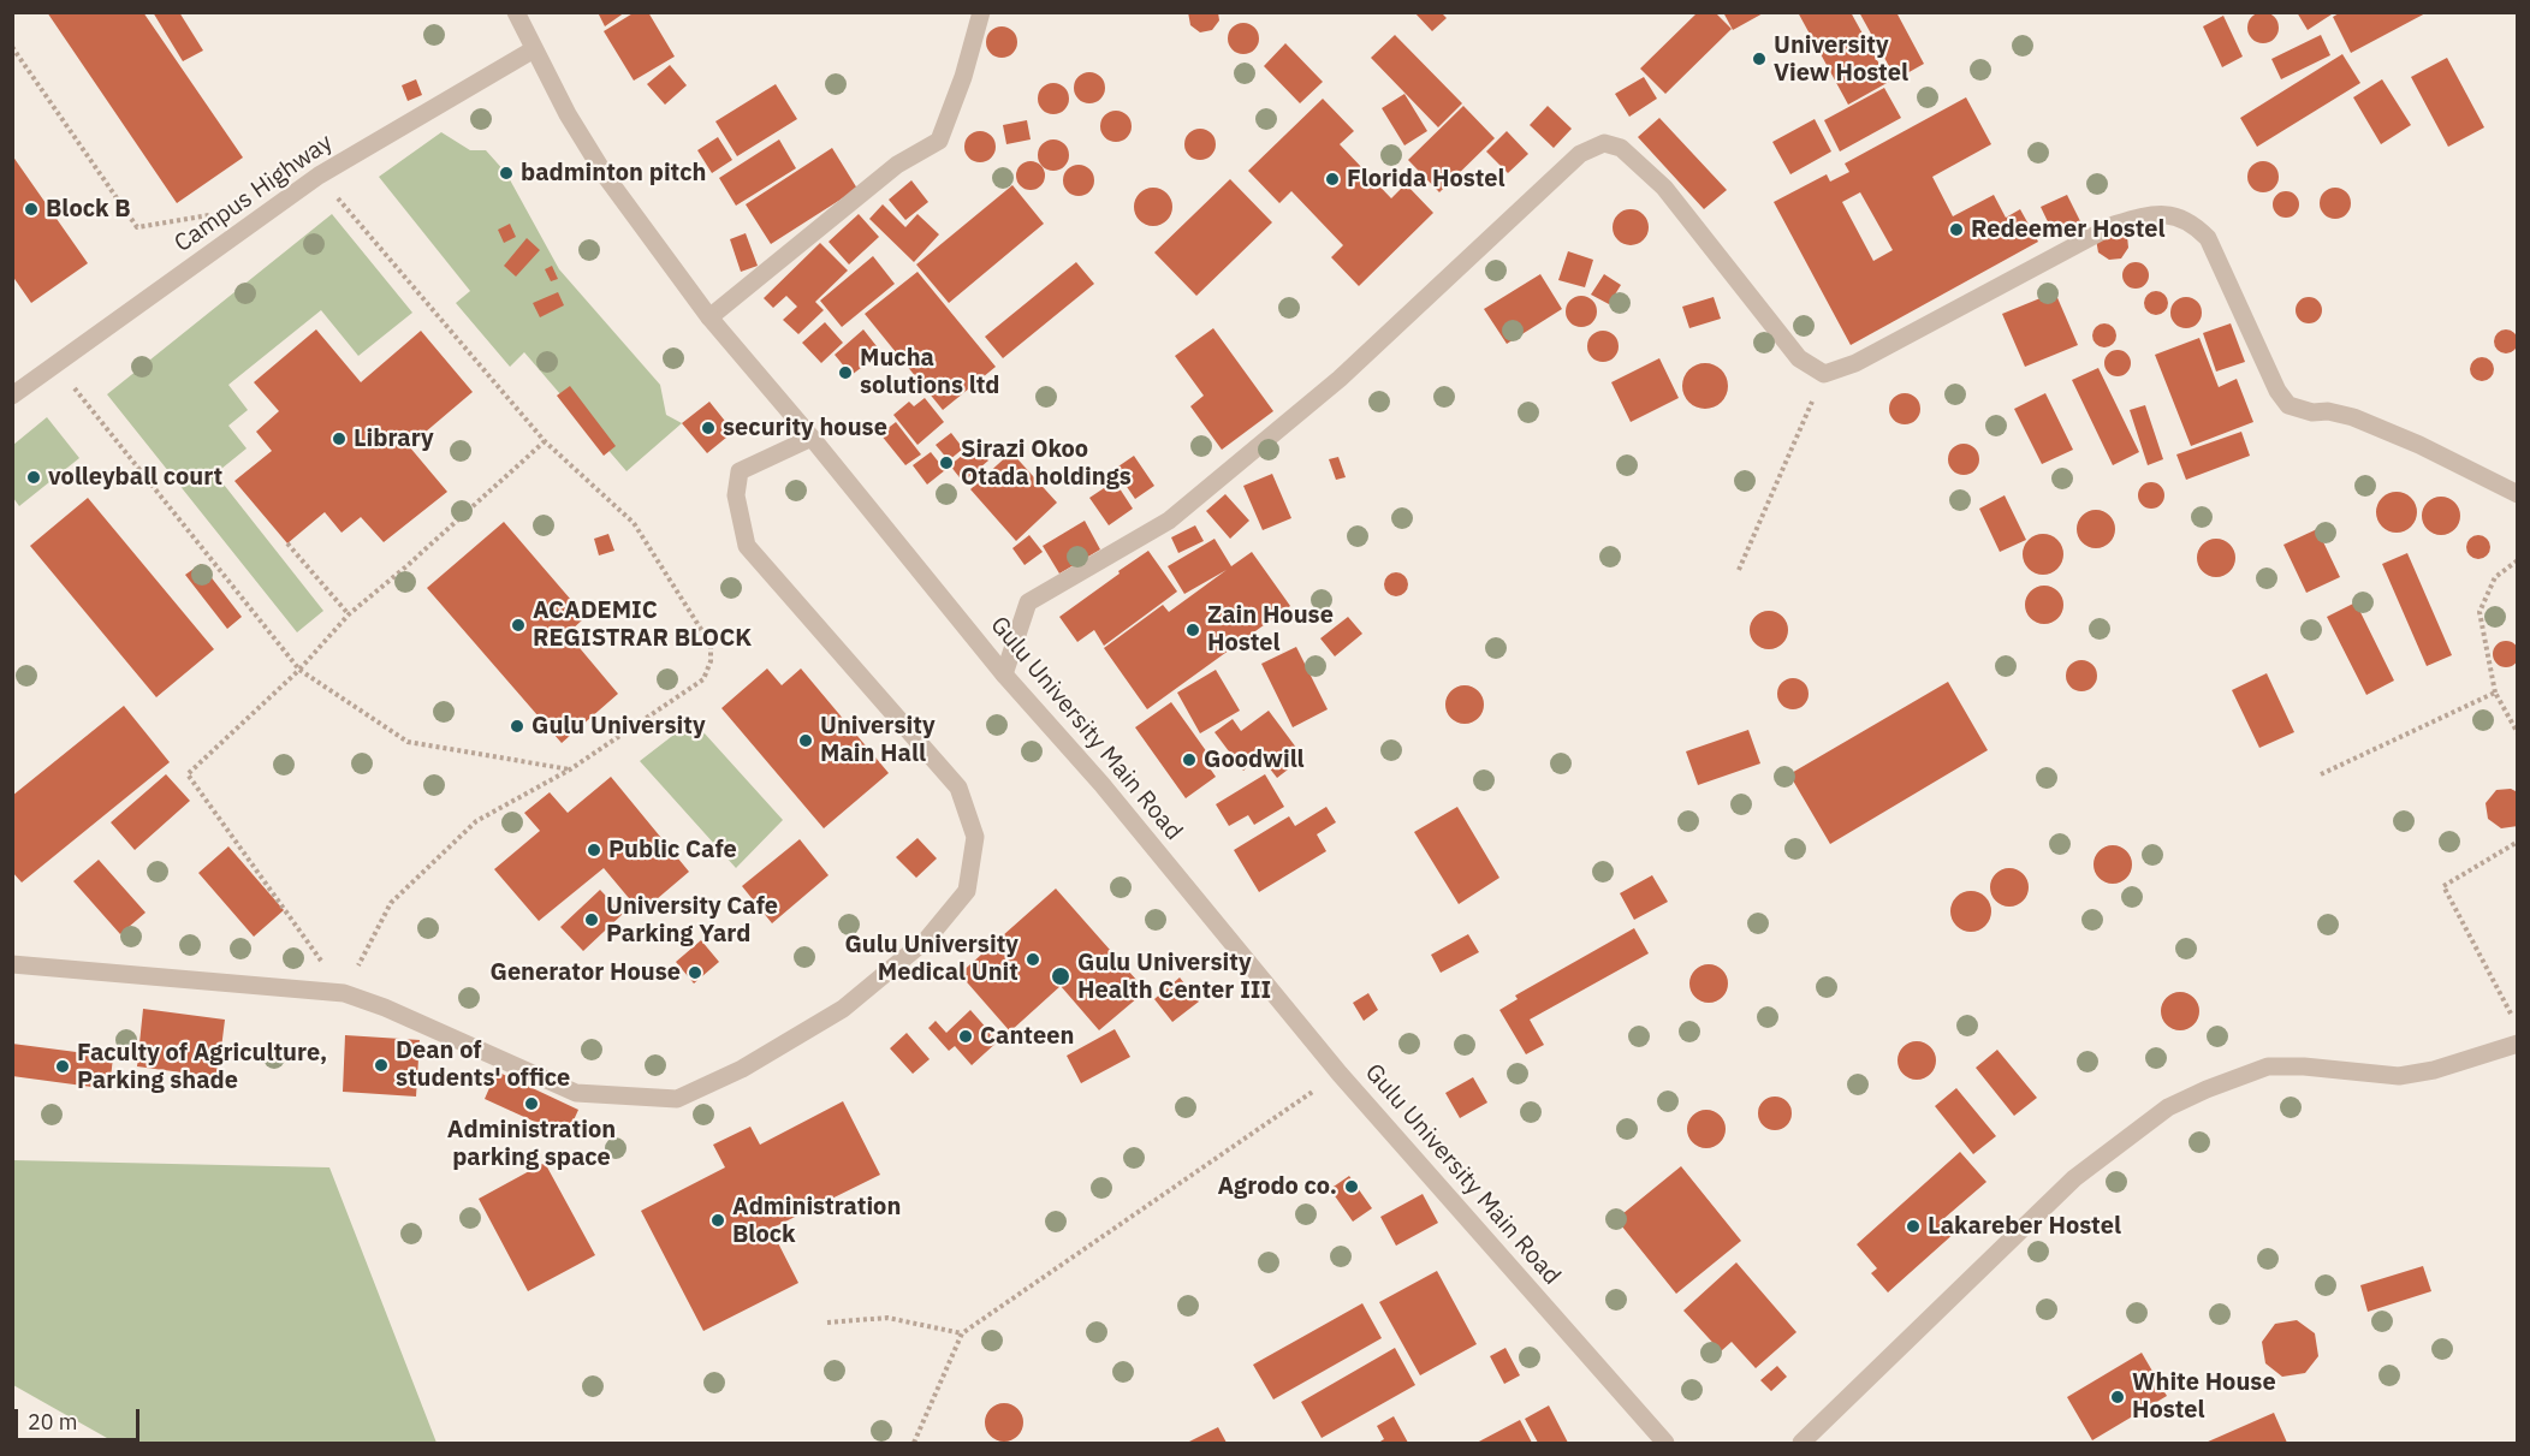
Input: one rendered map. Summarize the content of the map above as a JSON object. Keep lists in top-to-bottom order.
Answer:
{
  "streets": {
    "street": ["Campus Highway", "Gulu University Main Road"]
  },
  "crossings": [
    ["Campus Highway", "Gulu University Main Road"]
  ],
  "places": [
    "University View Hostel",
    "badminton pitch",
    "Florida Hostel",
    "Block B",
    "Redeemer Hostel",
    "Mucha solutions ltd",
    "security house",
    "Library",
    "Sirazi Okoo Otada holdings",
    "volleyball court",
    "ACADEMIC REGISTRAR BLOCK",
    "Zain House Hostel",
    "Gulu University",
    "University Main Hall",
    "Goodwill",
    "Public Cafe",
    "University Cafe Parking Yard",
    "Gulu University Medical Unit",
    "Generator House",
    "Gulu University Health Center III",
    "Canteen",
    "Dean of students' office",
    "Faculty of Agriculture, Parking shade",
    "Administration parking space",
    "Agrodo co.",
    "Administration Block",
    "Lakareber Hostel",
    "White House Hostel"
  ],
  "scale_bar": "20 m"
}
